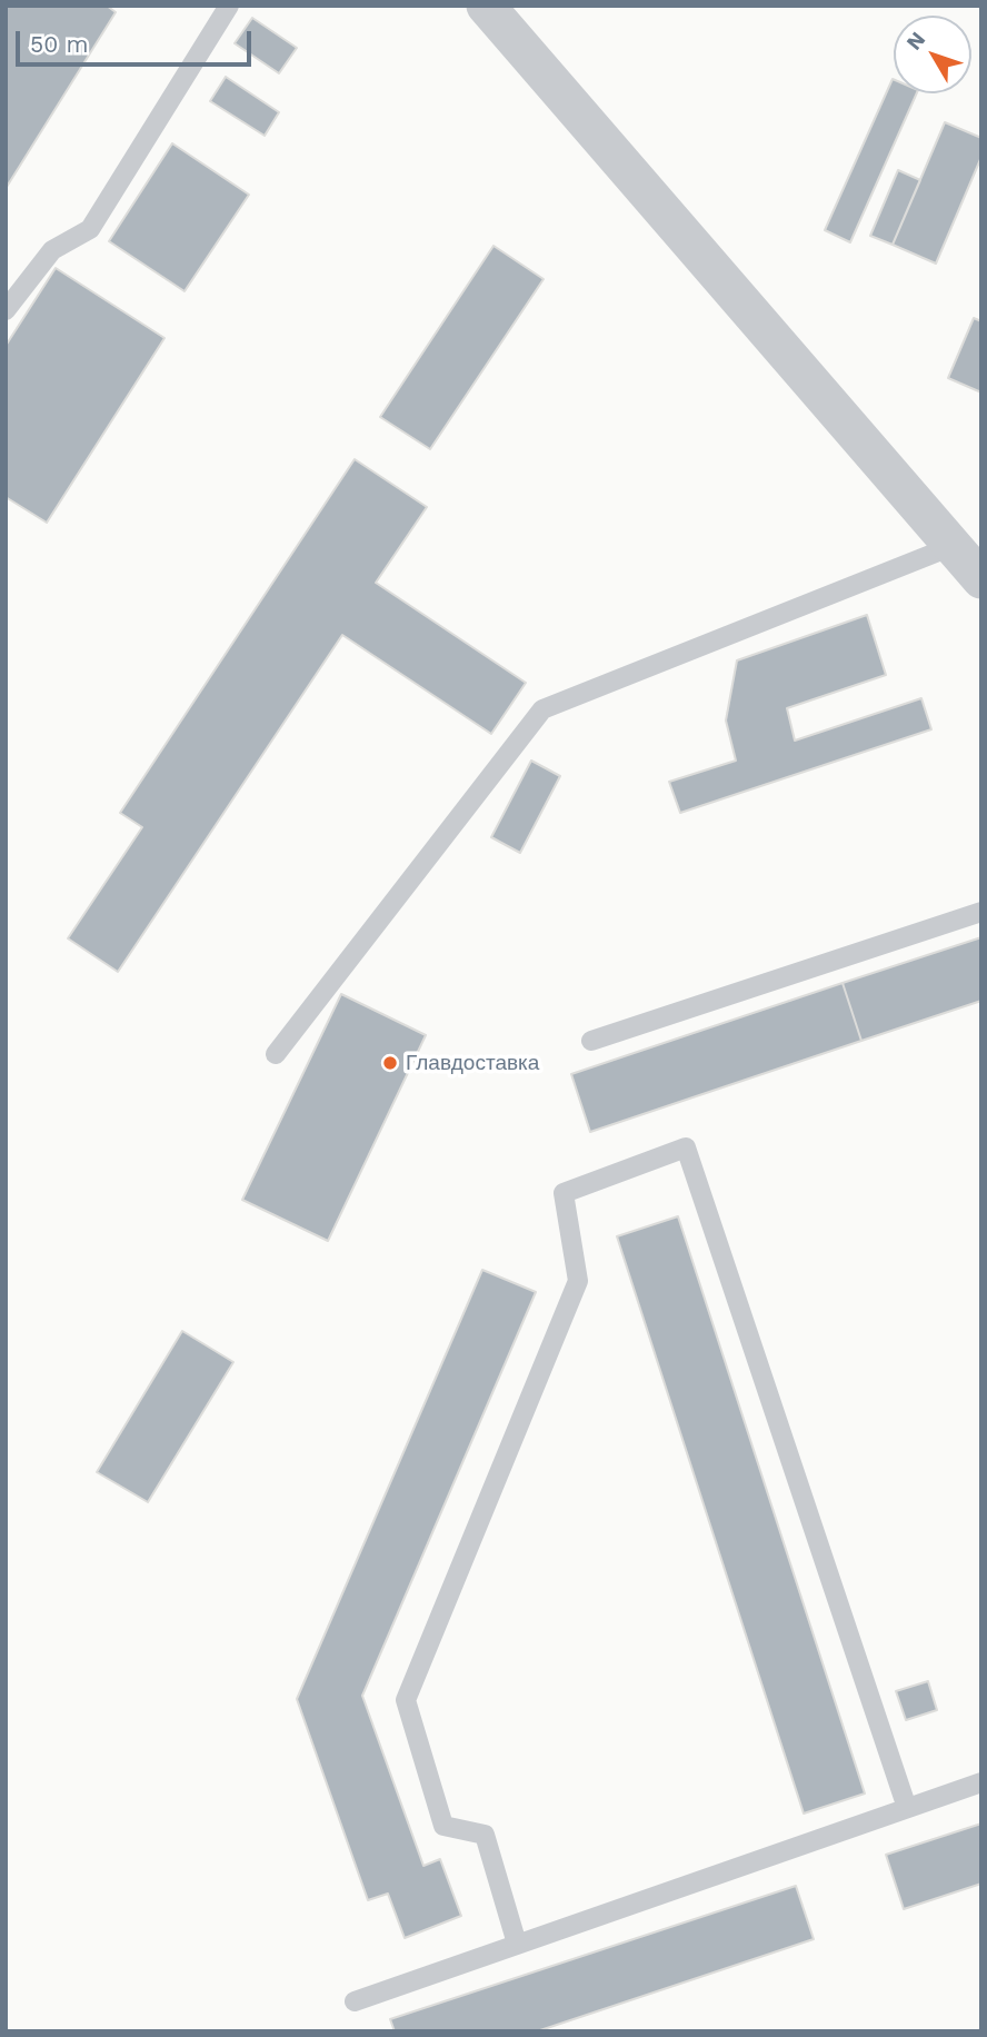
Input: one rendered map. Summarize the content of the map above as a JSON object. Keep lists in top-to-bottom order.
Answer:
{
  "places": ["Главдоставка"],
  "scale_bar": "50 m",
  "north": "top left"
}
